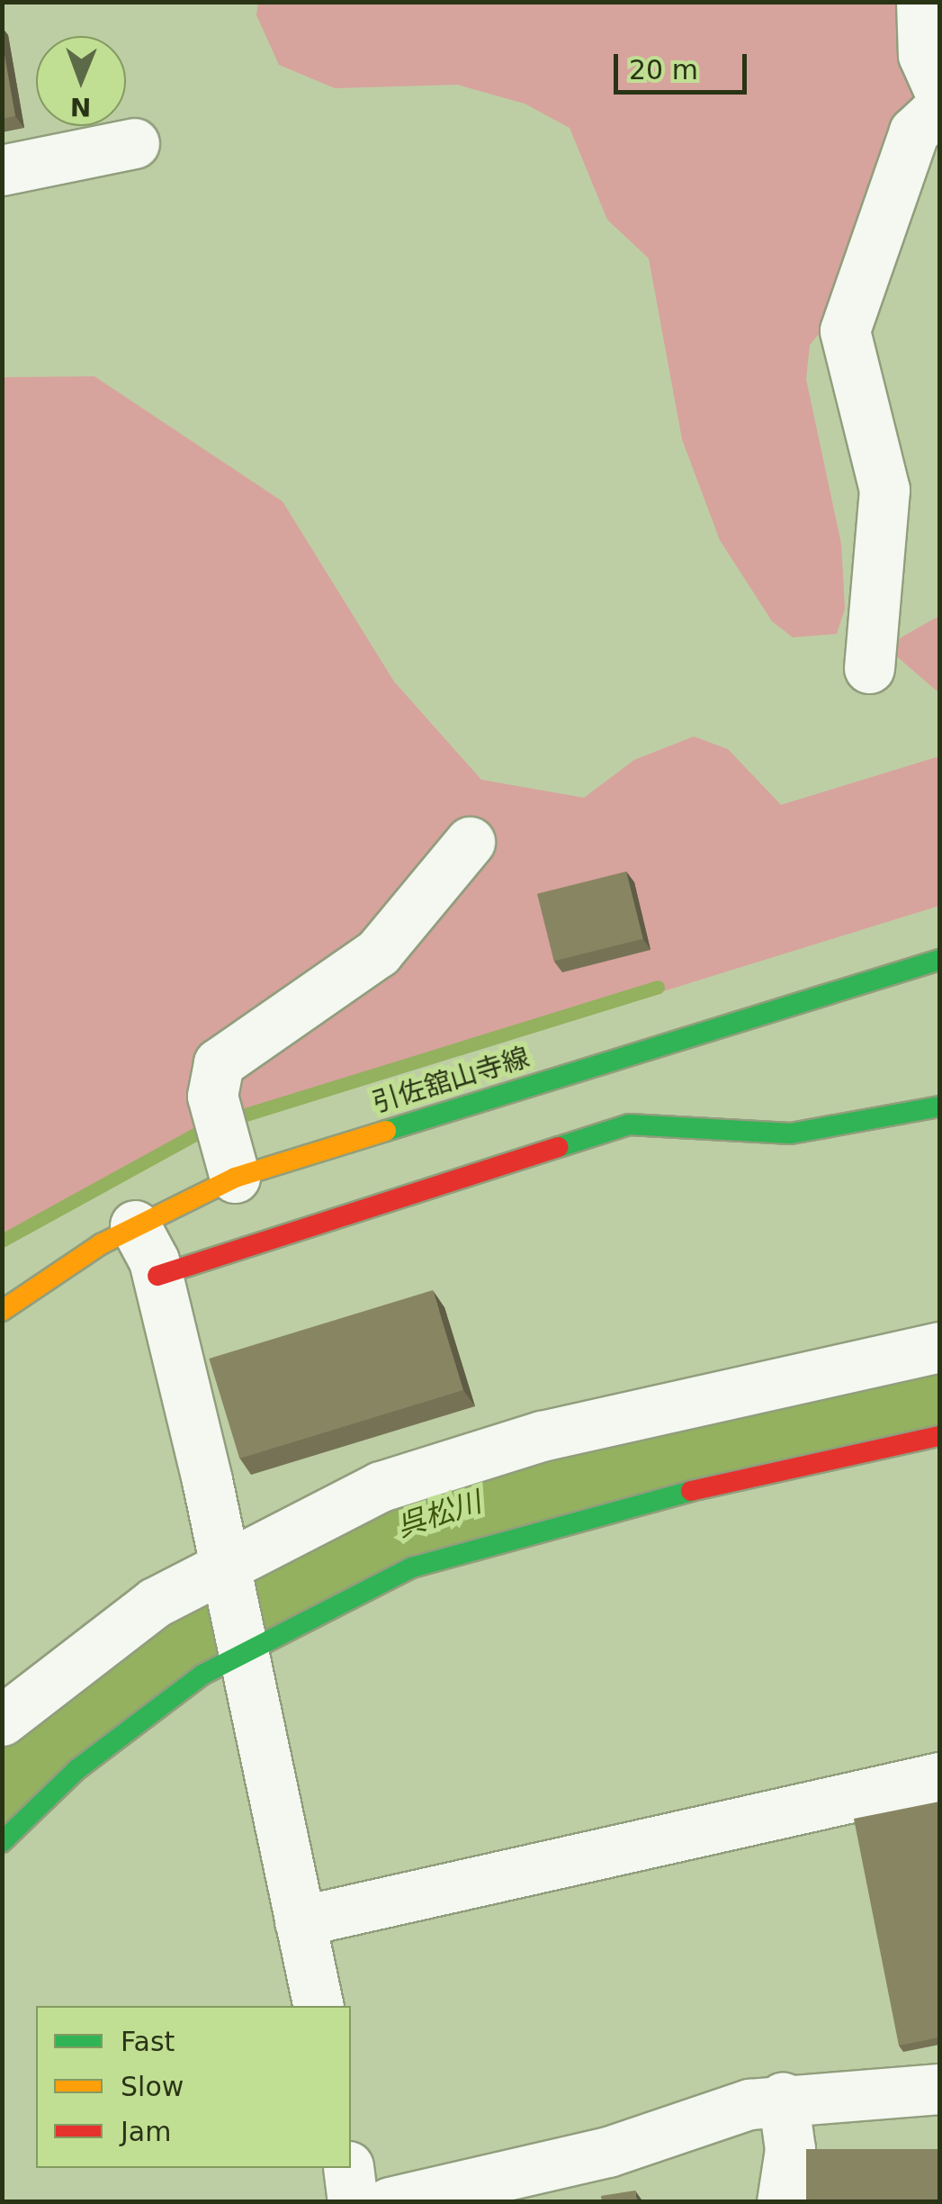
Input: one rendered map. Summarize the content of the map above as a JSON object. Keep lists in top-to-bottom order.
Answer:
{
  "streets": {
    "street": ["引佐舘山寺線"]
  },
  "water": ["呉松川"],
  "legend": ["Fast", "Slow", "Jam"],
  "scale_bar": "20 m",
  "north": "bottom"
}
